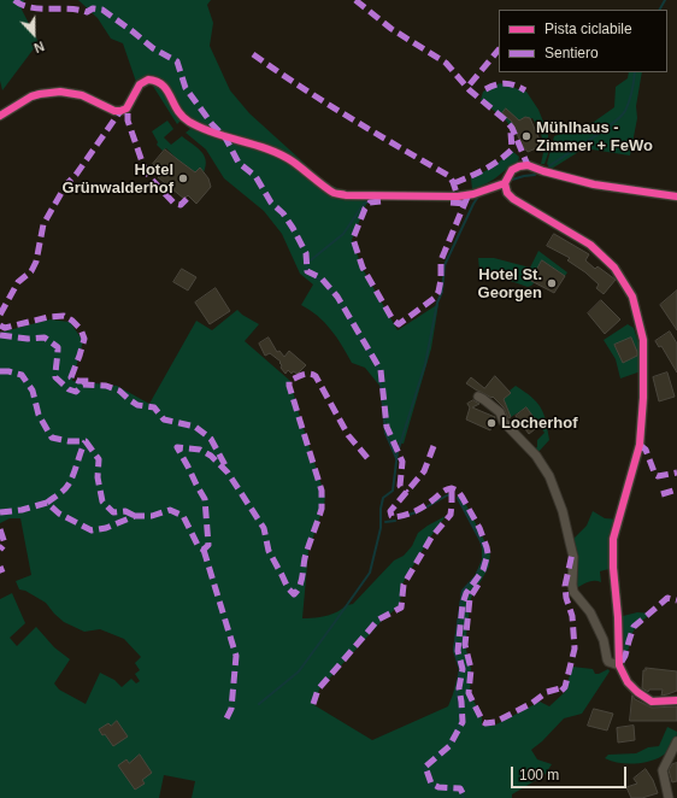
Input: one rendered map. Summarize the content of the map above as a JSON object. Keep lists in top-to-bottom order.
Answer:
{
  "places": [
    "Mühlhaus - Zimmer + FeWo",
    "Hotel Grünwalderhof",
    "Hotel St. Georgen",
    "Locherhof"
  ],
  "legend": ["Pista ciclabile", "Sentiero"],
  "scale_bar": "100 m",
  "north": "bottom"
}
